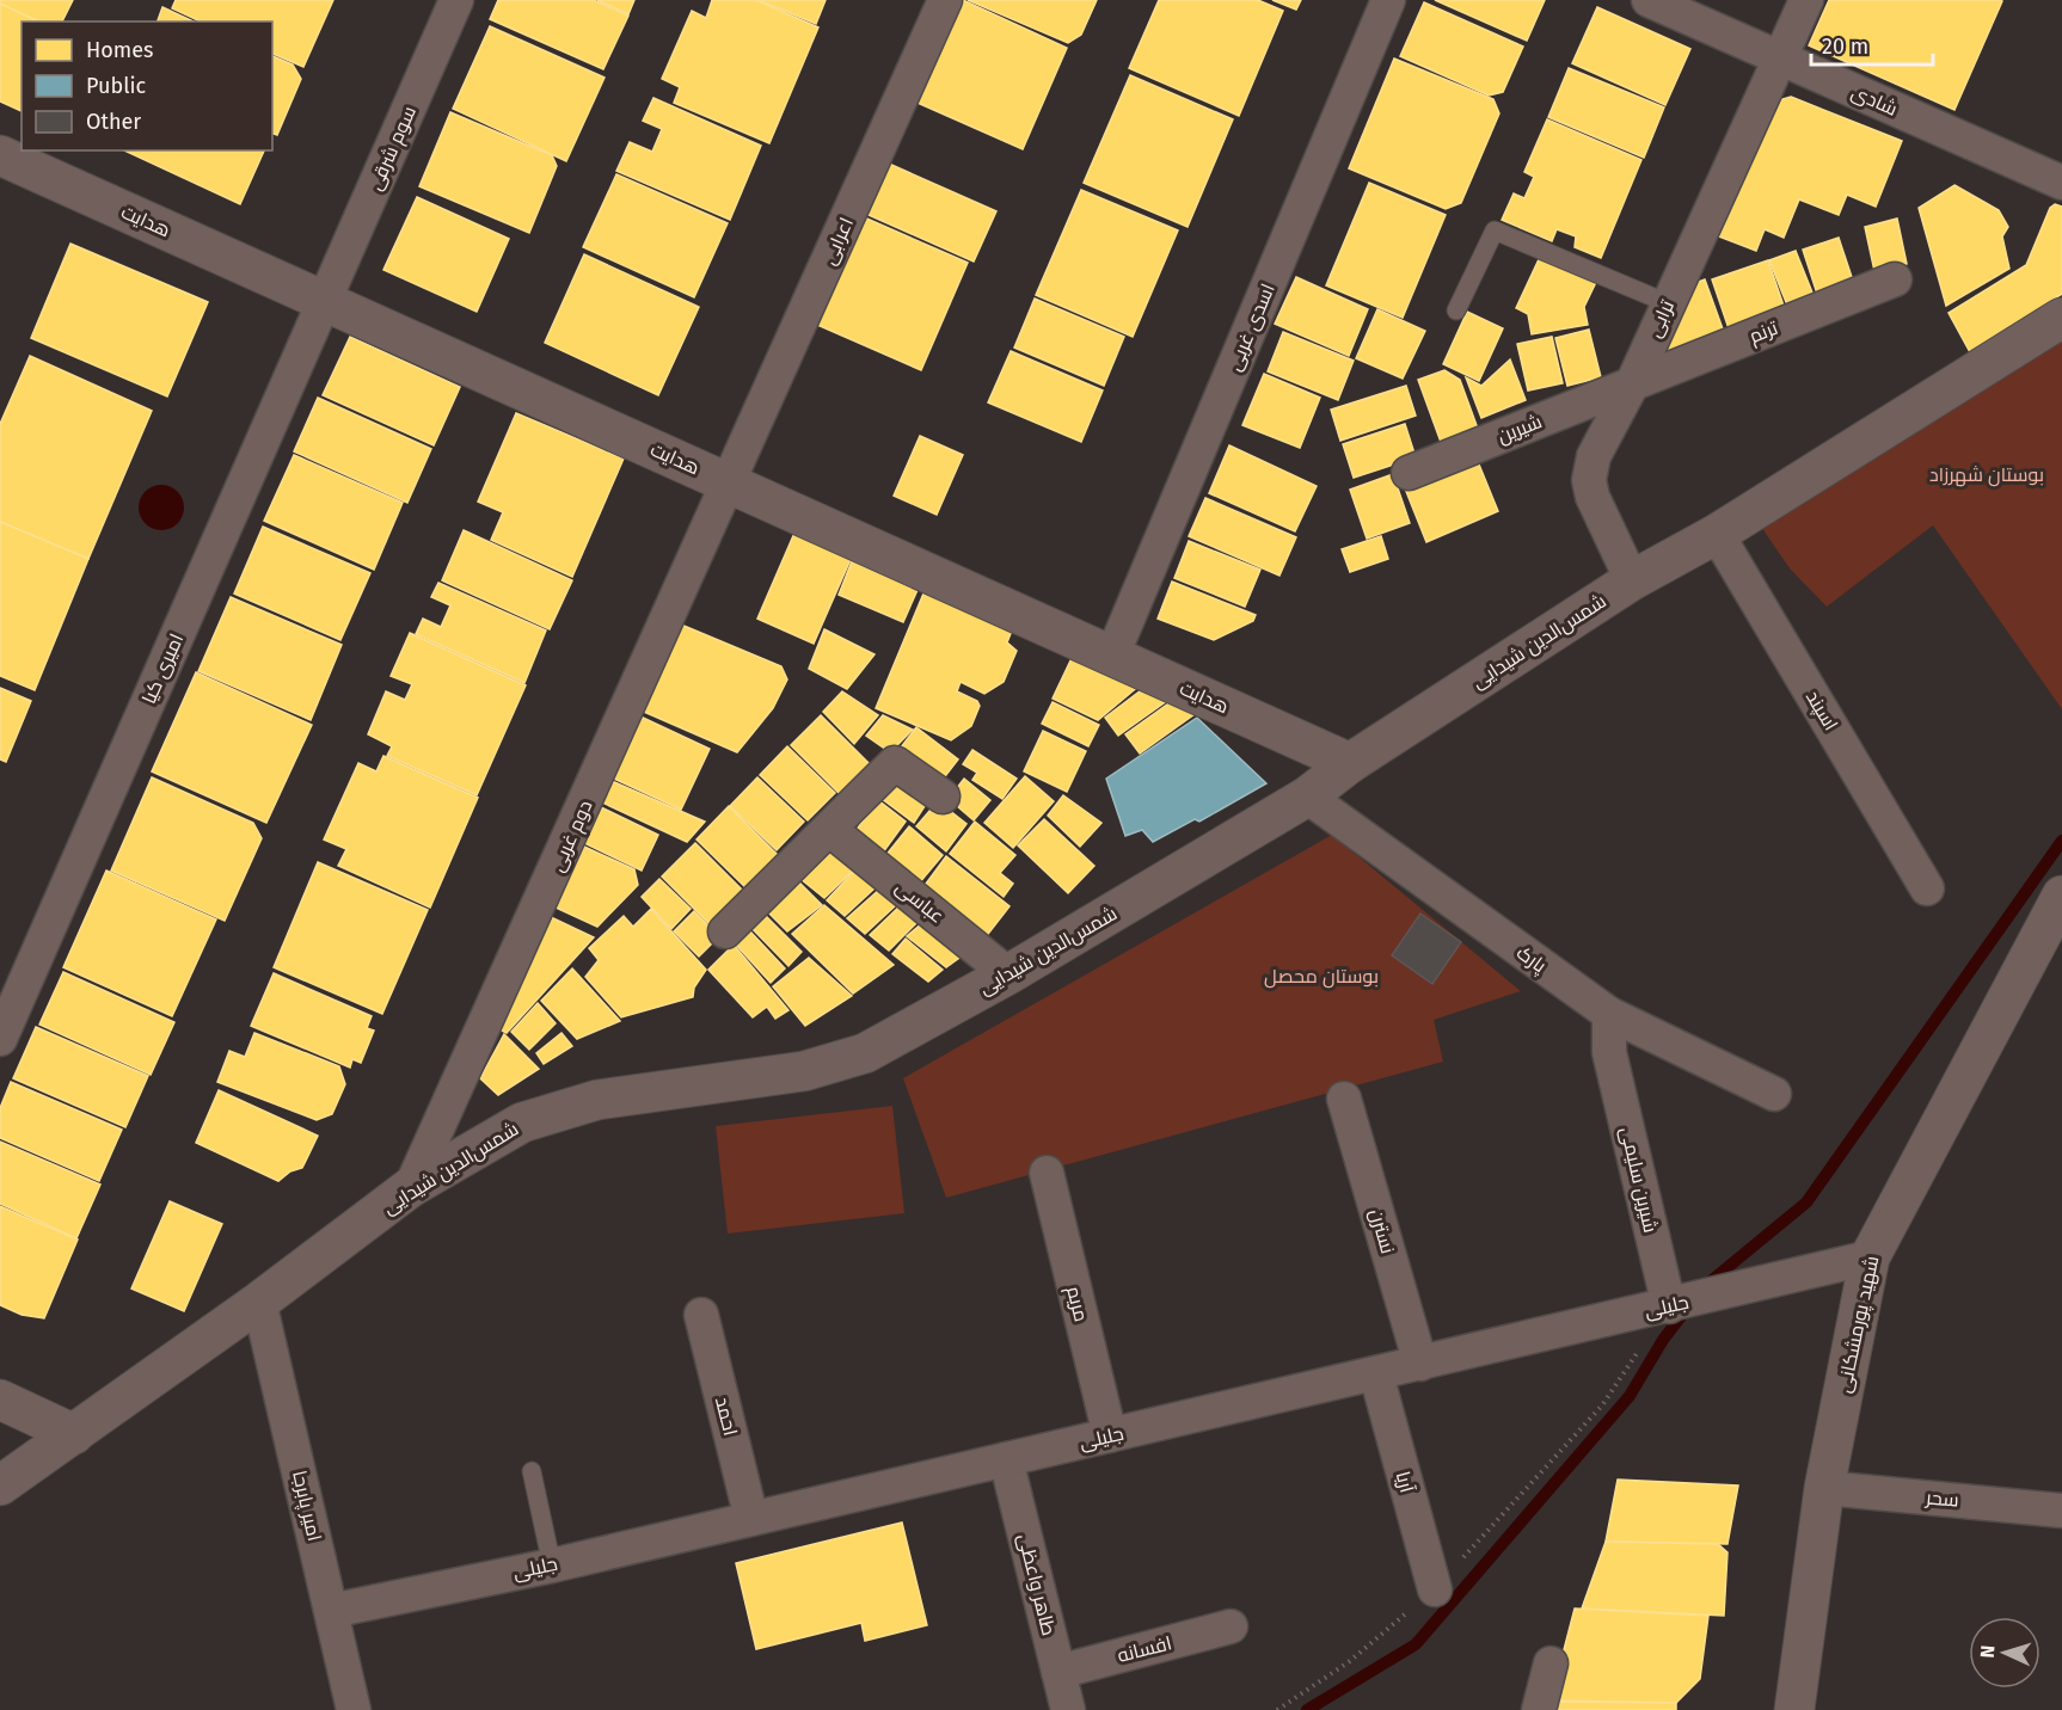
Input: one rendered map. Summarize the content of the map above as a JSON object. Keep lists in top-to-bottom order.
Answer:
{
  "streets": {
    "street": [
      "شادی",
      "سوم شرقی",
      "هدایت",
      "اعرابی",
      "ترابی",
      "اسدی غربی",
      "ترنم",
      "شیرین",
      "شمس‌الدین شیدایی",
      "امیری کیا",
      "اسپند",
      "دوم غربی",
      "عباسی",
      "پارک",
      "شیرین سلیمی",
      "نسترن",
      "مریم",
      "جلیلی",
      "شهید پورمشکانی",
      "احمد",
      "آریا",
      "سحر",
      "امیر پابرجا",
      "طاهر واعظی",
      "افسانه"
    ]
  },
  "crossings": [
    ["شادی", "ترابی"],
    ["سوم شرقی", "هدایت"],
    ["سوم شرقی", "امیری کیا"],
    ["هدایت", "اعرابی"],
    ["هدایت", "اسدی غربی"],
    ["هدایت", "شمس‌الدین شیدایی"],
    ["هدایت", "امیری کیا"],
    ["هدایت", "دوم غربی"],
    ["اعرابی", "دوم غربی"],
    ["ترابی", "ترنم"],
    ["ترابی", "شیرین"],
    ["ترابی", "شمس‌الدین شیدایی"],
    ["ترنم", "شیرین"],
    ["شمس‌الدین شیدایی", "اسپند"],
    ["شمس‌الدین شیدایی", "دوم غربی"],
    ["شمس‌الدین شیدایی", "عباسی"],
    ["شمس‌الدین شیدایی", "پارک"],
    ["شمس‌الدین شیدایی", "امیر پابرجا"],
    ["پارک", "شیرین سلیمی"],
    ["شیرین سلیمی", "جلیلی"],
    ["نسترن", "جلیلی"],
    ["مریم", "جلیلی"],
    ["جلیلی", "شهید پورمشکانی"],
    ["جلیلی", "احمد"],
    ["جلیلی", "آریا"],
    ["جلیلی", "امیر پابرجا"],
    ["جلیلی", "طاهر واعظی"],
    ["شهید پورمشکانی", "سحر"],
    ["طاهر واعظی", "افسانه"]
  ],
  "parks": ["بوستان شهرزاد", "بوستان محصل"],
  "legend": ["Homes", "Public", "Other"],
  "scale_bar": "20 m",
  "north": "left"
}
